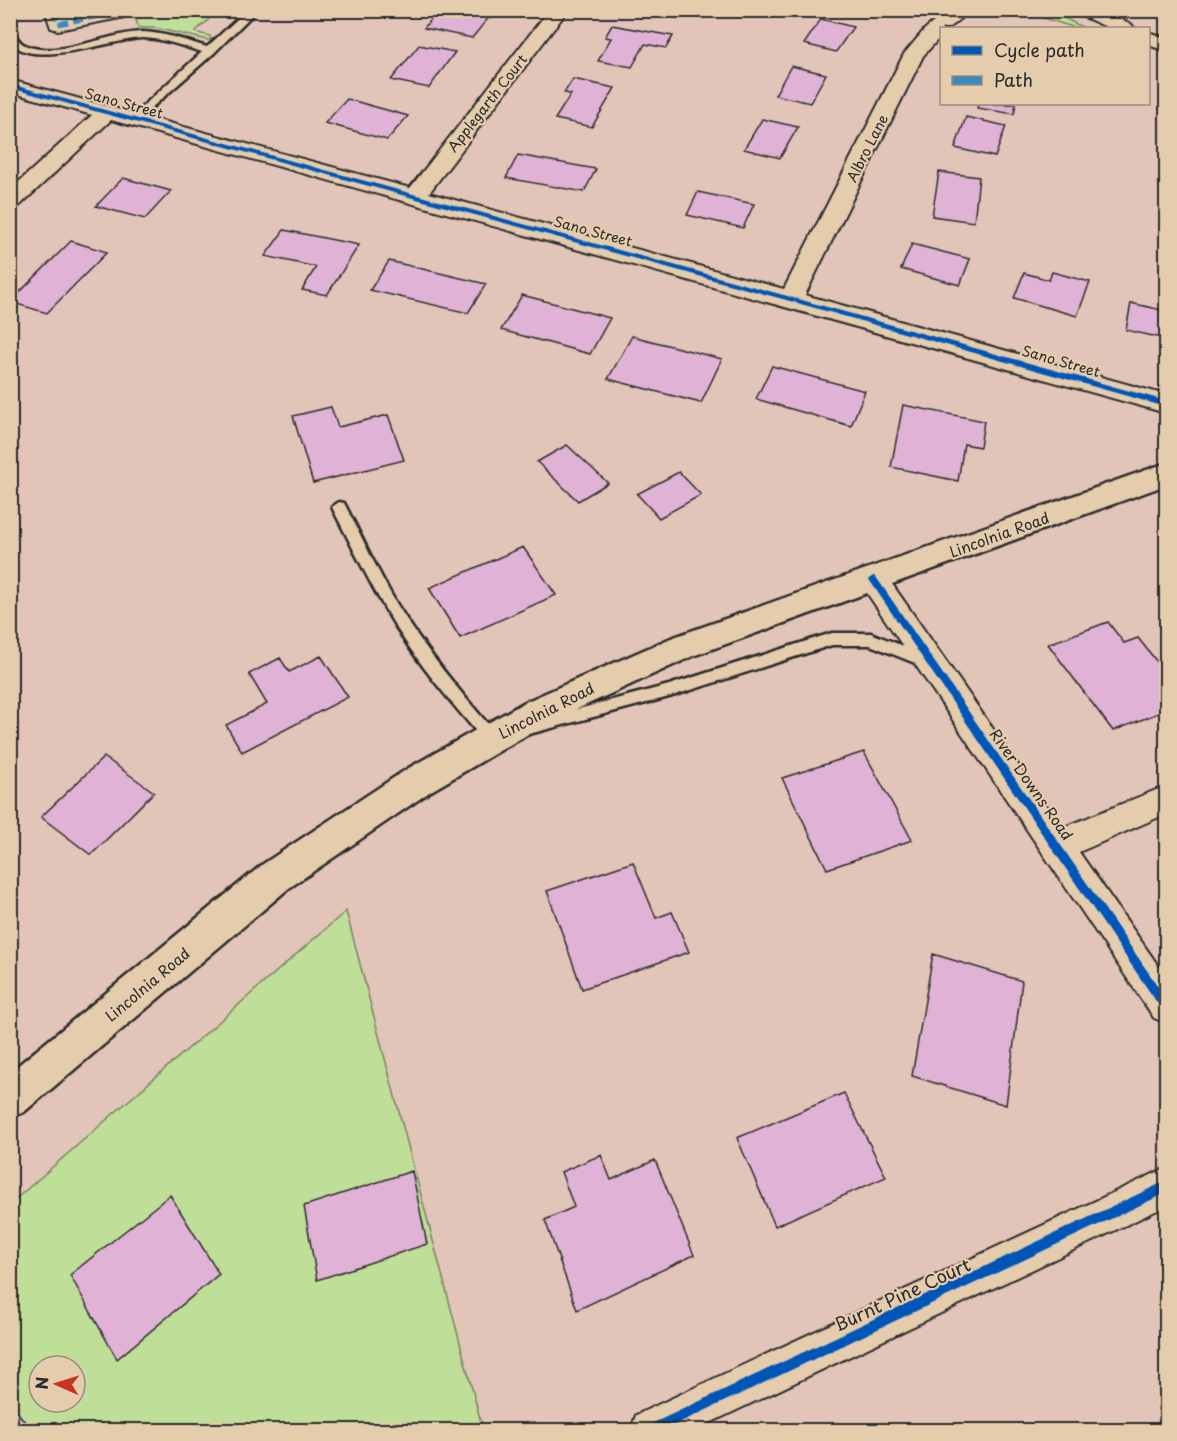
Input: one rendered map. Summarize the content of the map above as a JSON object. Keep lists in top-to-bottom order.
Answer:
{
  "streets": {
    "main road": ["Lincolnia Road"],
    "street": [
      "Sano Street",
      "Applegarth Court",
      "Albro Lane",
      "River Downs Road",
      "Burnt Pine Court"
    ]
  },
  "crossings": [
    ["Sano Street", "Applegarth Court"],
    ["Sano Street", "Albro Lane"],
    ["Lincolnia Road", "River Downs Road"]
  ],
  "legend": ["Cycle path", "Path"],
  "north": "left"
}
